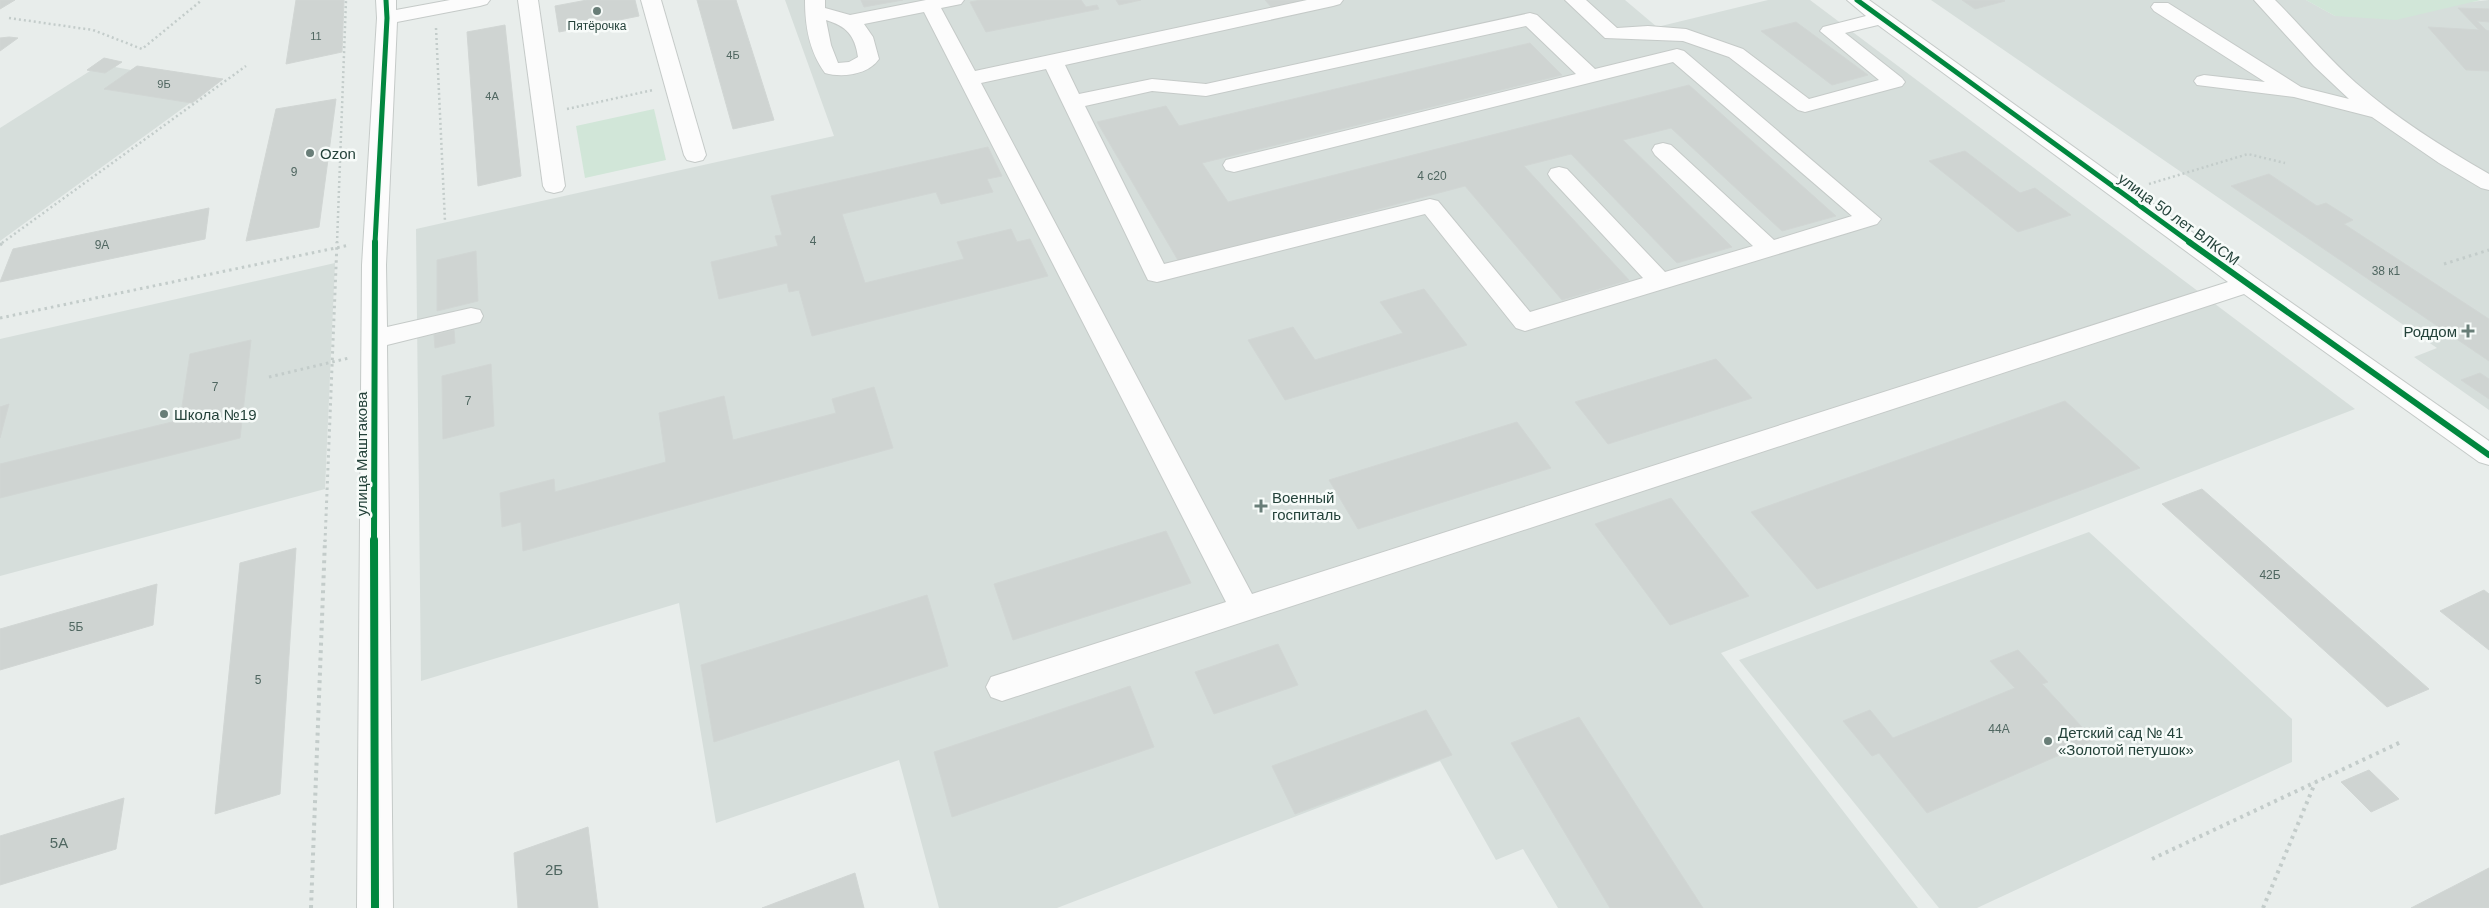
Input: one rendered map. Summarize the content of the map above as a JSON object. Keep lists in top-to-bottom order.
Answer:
{
  "streets": {
    "street": ["улица 50 лет ВЛКСМ", "улица Маштакова"]
  },
  "places": {
    "other": [
      "Пятёрочка",
      "Ozon",
      "Школа №19",
      "Детский сад № 41 «Золотой петушок»"
    ],
    "health": ["Роддом", "Военный госпиталь"]
  },
  "house_numbers": [
    "11",
    "4Б",
    "9Б",
    "4А",
    "9",
    "4 с20",
    "4",
    "9А",
    "38 к1",
    "7",
    "7",
    "42Б",
    "5Б",
    "5",
    "44А",
    "5А",
    "2Б"
  ]
}
